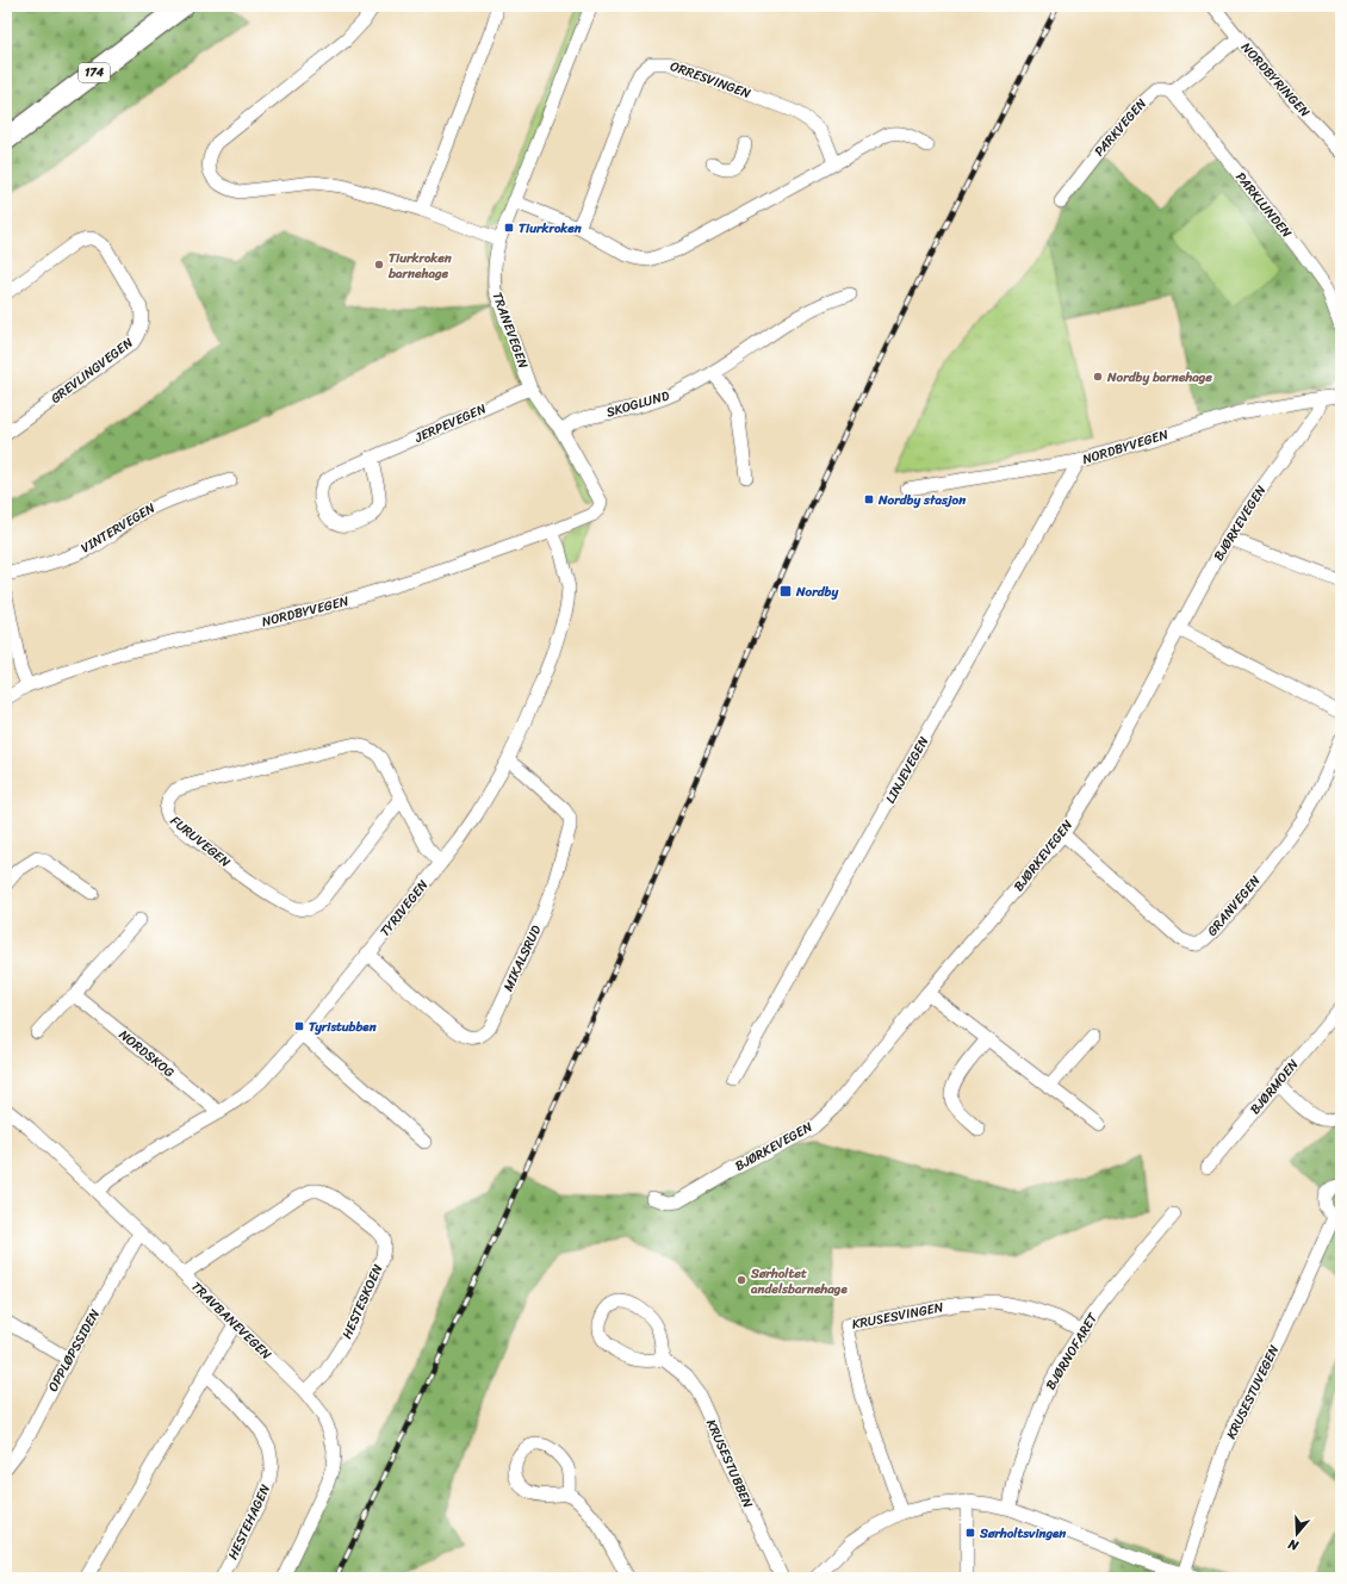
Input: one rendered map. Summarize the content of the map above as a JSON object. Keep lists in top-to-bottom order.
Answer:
{
  "streets": {
    "main road": ["174"],
    "street": [
      "ORRESVINGEN",
      "NORDBYRINGEN",
      "PARKVEGEN",
      "PARKLUNDEN",
      "TRANEVEGEN",
      "GREVLINGVEGEN",
      "SKOGLUND",
      "JERPEVEGEN",
      "NORDBYVEGEN",
      "BJØRKEVEGEN",
      "VINTERVEGEN",
      "LINJEVEGEN",
      "FURUVEGEN",
      "GRANVEGEN",
      "TYRIVEGEN",
      "MIKALSRUD",
      "NORDSKOG",
      "BJØRMOEN",
      "HESTESKOEN",
      "KRUSESVINGEN",
      "TRAVBANEVEGEN",
      "OPPLØPSSIDEN",
      "BJØRNOFARET",
      "KRUSESTUVEGEN",
      "KRUSESTUBBEN",
      "HESTEHAGEN"
    ]
  },
  "crossings": [
    ["PARKVEGEN", "PARKLUNDEN"],
    ["TRANEVEGEN", "SKOGLUND"],
    ["TRANEVEGEN", "JERPEVEGEN"],
    ["TRANEVEGEN", "NORDBYVEGEN"],
    ["NORDBYVEGEN", "BJØRKEVEGEN"],
    ["NORDBYVEGEN", "LINJEVEGEN"],
    ["NORDBYVEGEN", "TYRIVEGEN"],
    ["BJØRKEVEGEN", "GRANVEGEN"],
    ["FURUVEGEN", "TYRIVEGEN"],
    ["TYRIVEGEN", "MIKALSRUD"],
    ["TYRIVEGEN", "NORDSKOG"],
    ["TYRIVEGEN", "TRAVBANEVEGEN"],
    ["HESTESKOEN", "TRAVBANEVEGEN"],
    ["KRUSESVINGEN", "BJØRNOFARET"],
    ["TRAVBANEVEGEN", "OPPLØPSSIDEN"]
  ],
  "places": {
    "transit": [
      "Tiurkroken",
      "Nordby stasjon",
      "Nordby",
      "Tyristubben",
      "Sørholtsvingen"
    ],
    "other": ["Tiurkroken barnehage", "Nordby barnehage", "Sørholtet andelsbarnehage"]
  },
  "north": "bottom"
}
